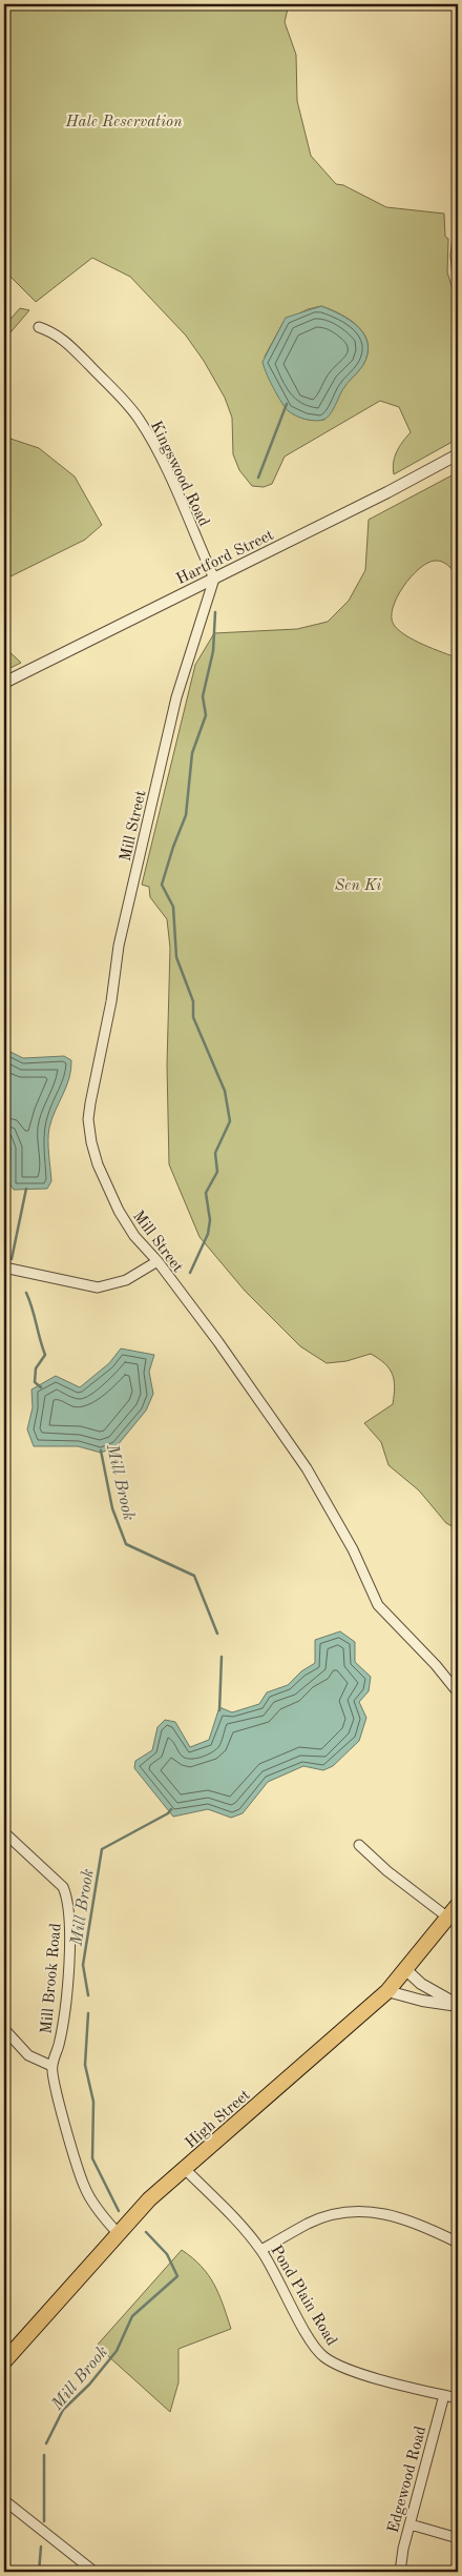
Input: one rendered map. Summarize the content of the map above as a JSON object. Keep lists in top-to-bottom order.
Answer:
{
  "streets": {
    "main road": ["High Street"],
    "street": [
      "Kingswood Road",
      "Hartford Street",
      "Mill Street",
      "Mill Brook Road",
      "Pond Plain Road",
      "Edgewood Road"
    ]
  },
  "crossings": [
    ["Kingswood Road", "Hartford Street"],
    ["Kingswood Road", "Mill Street"],
    ["Hartford Street", "Mill Street"],
    ["High Street", "Pond Plain Road"],
    ["Pond Plain Road", "Edgewood Road"]
  ],
  "water": ["Mill Brook"],
  "parks": ["Hale Reservation", "Sen Ki"]
}
